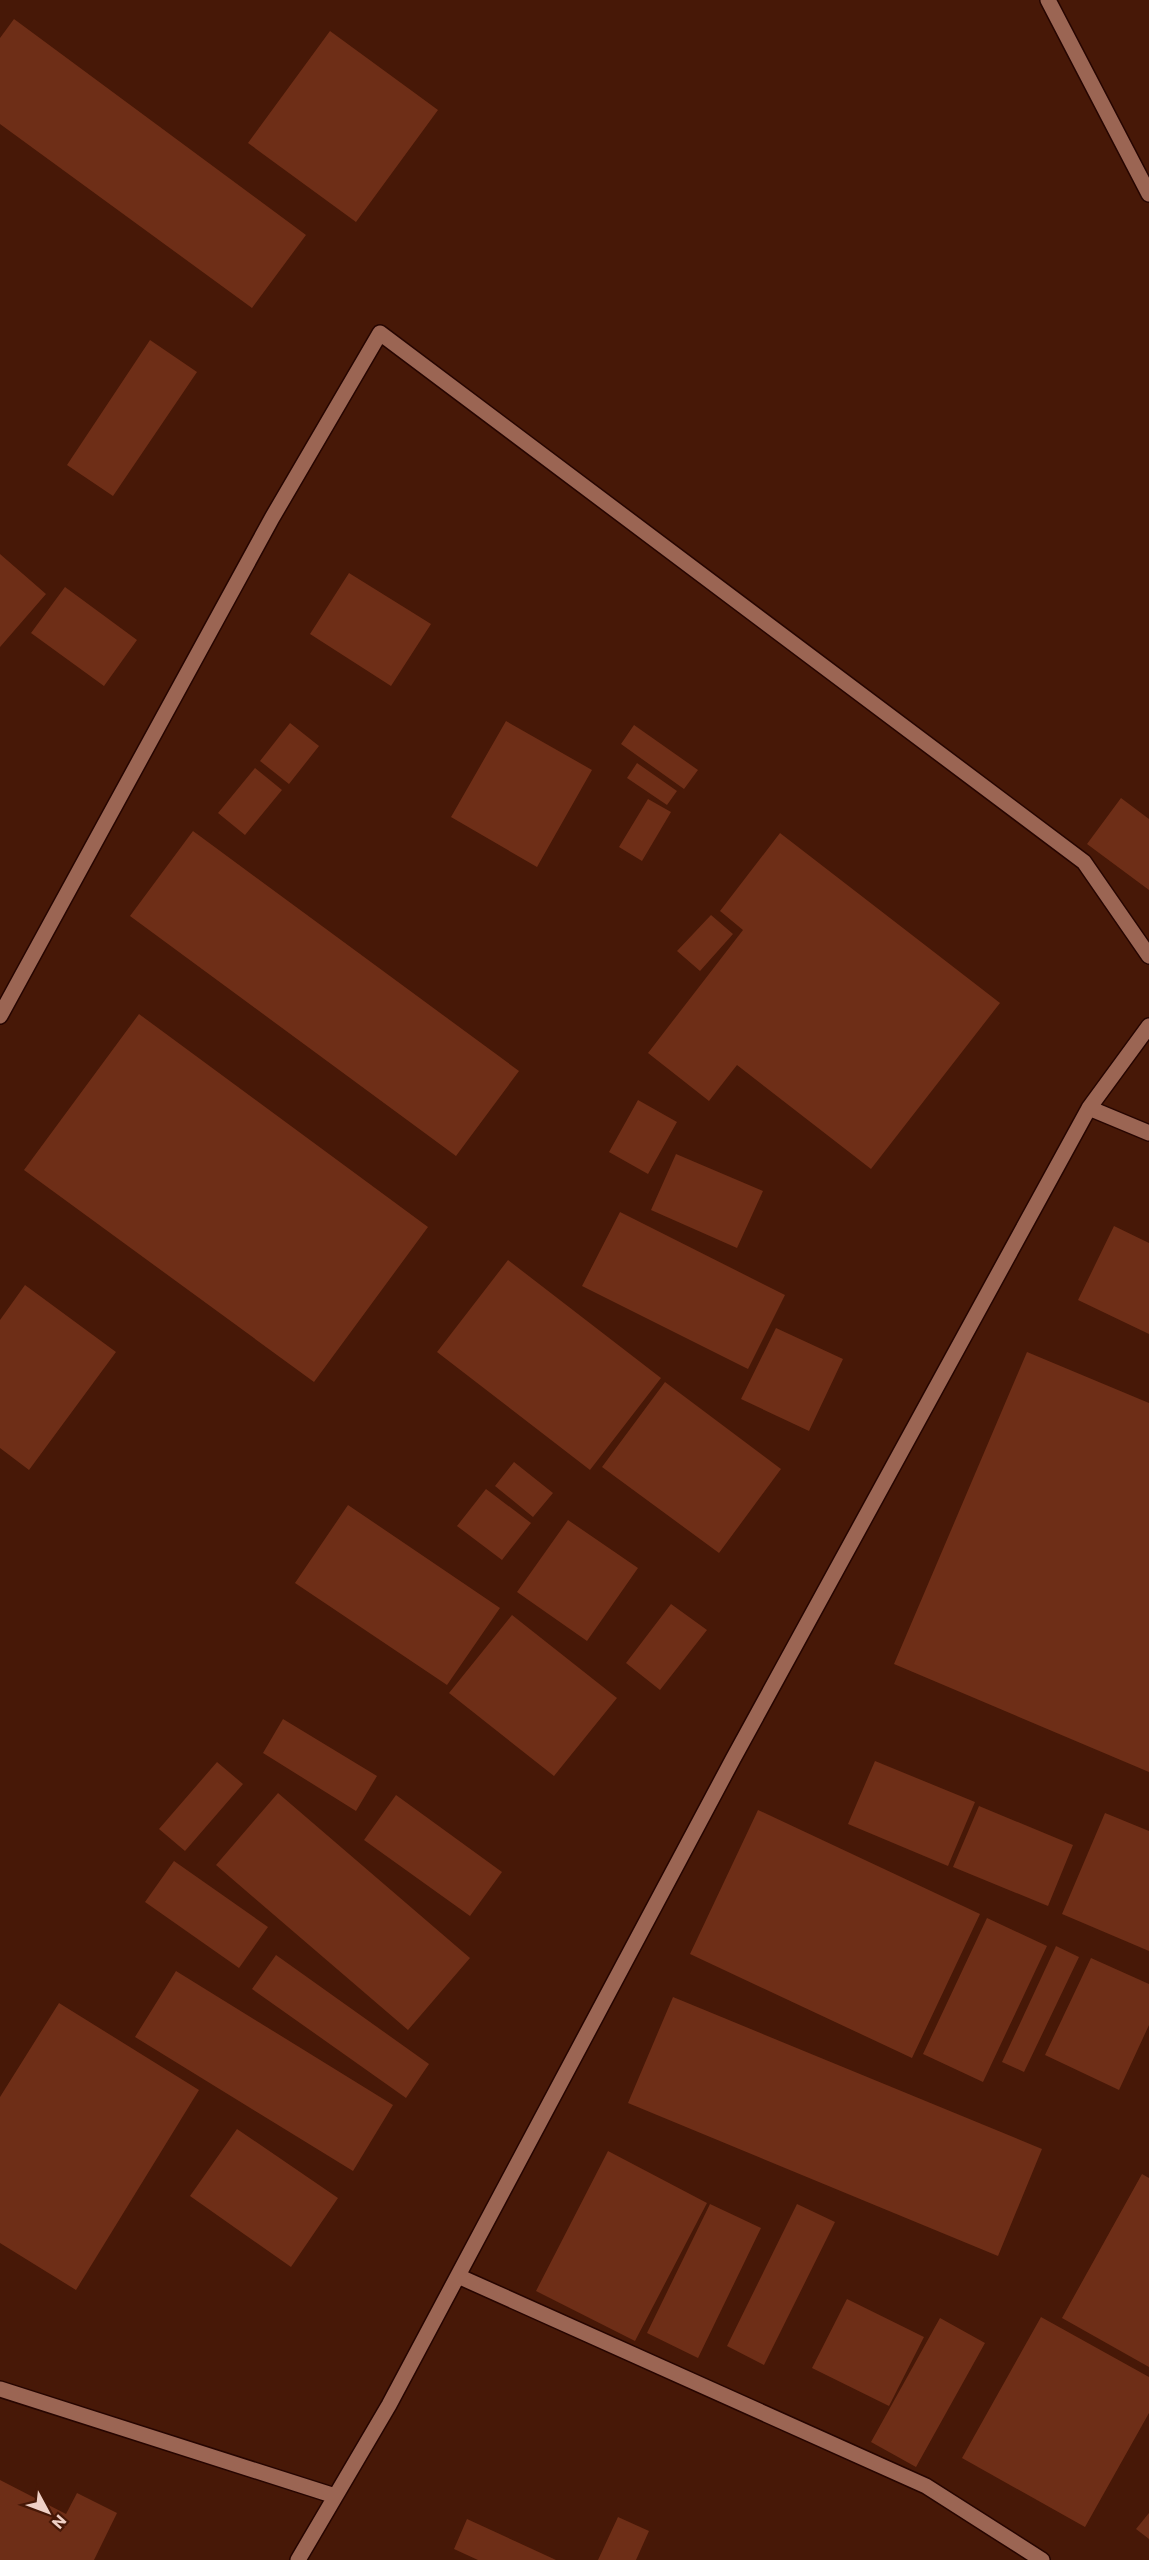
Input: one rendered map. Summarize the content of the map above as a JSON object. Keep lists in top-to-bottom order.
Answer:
{
  "north": "bottom right"
}
